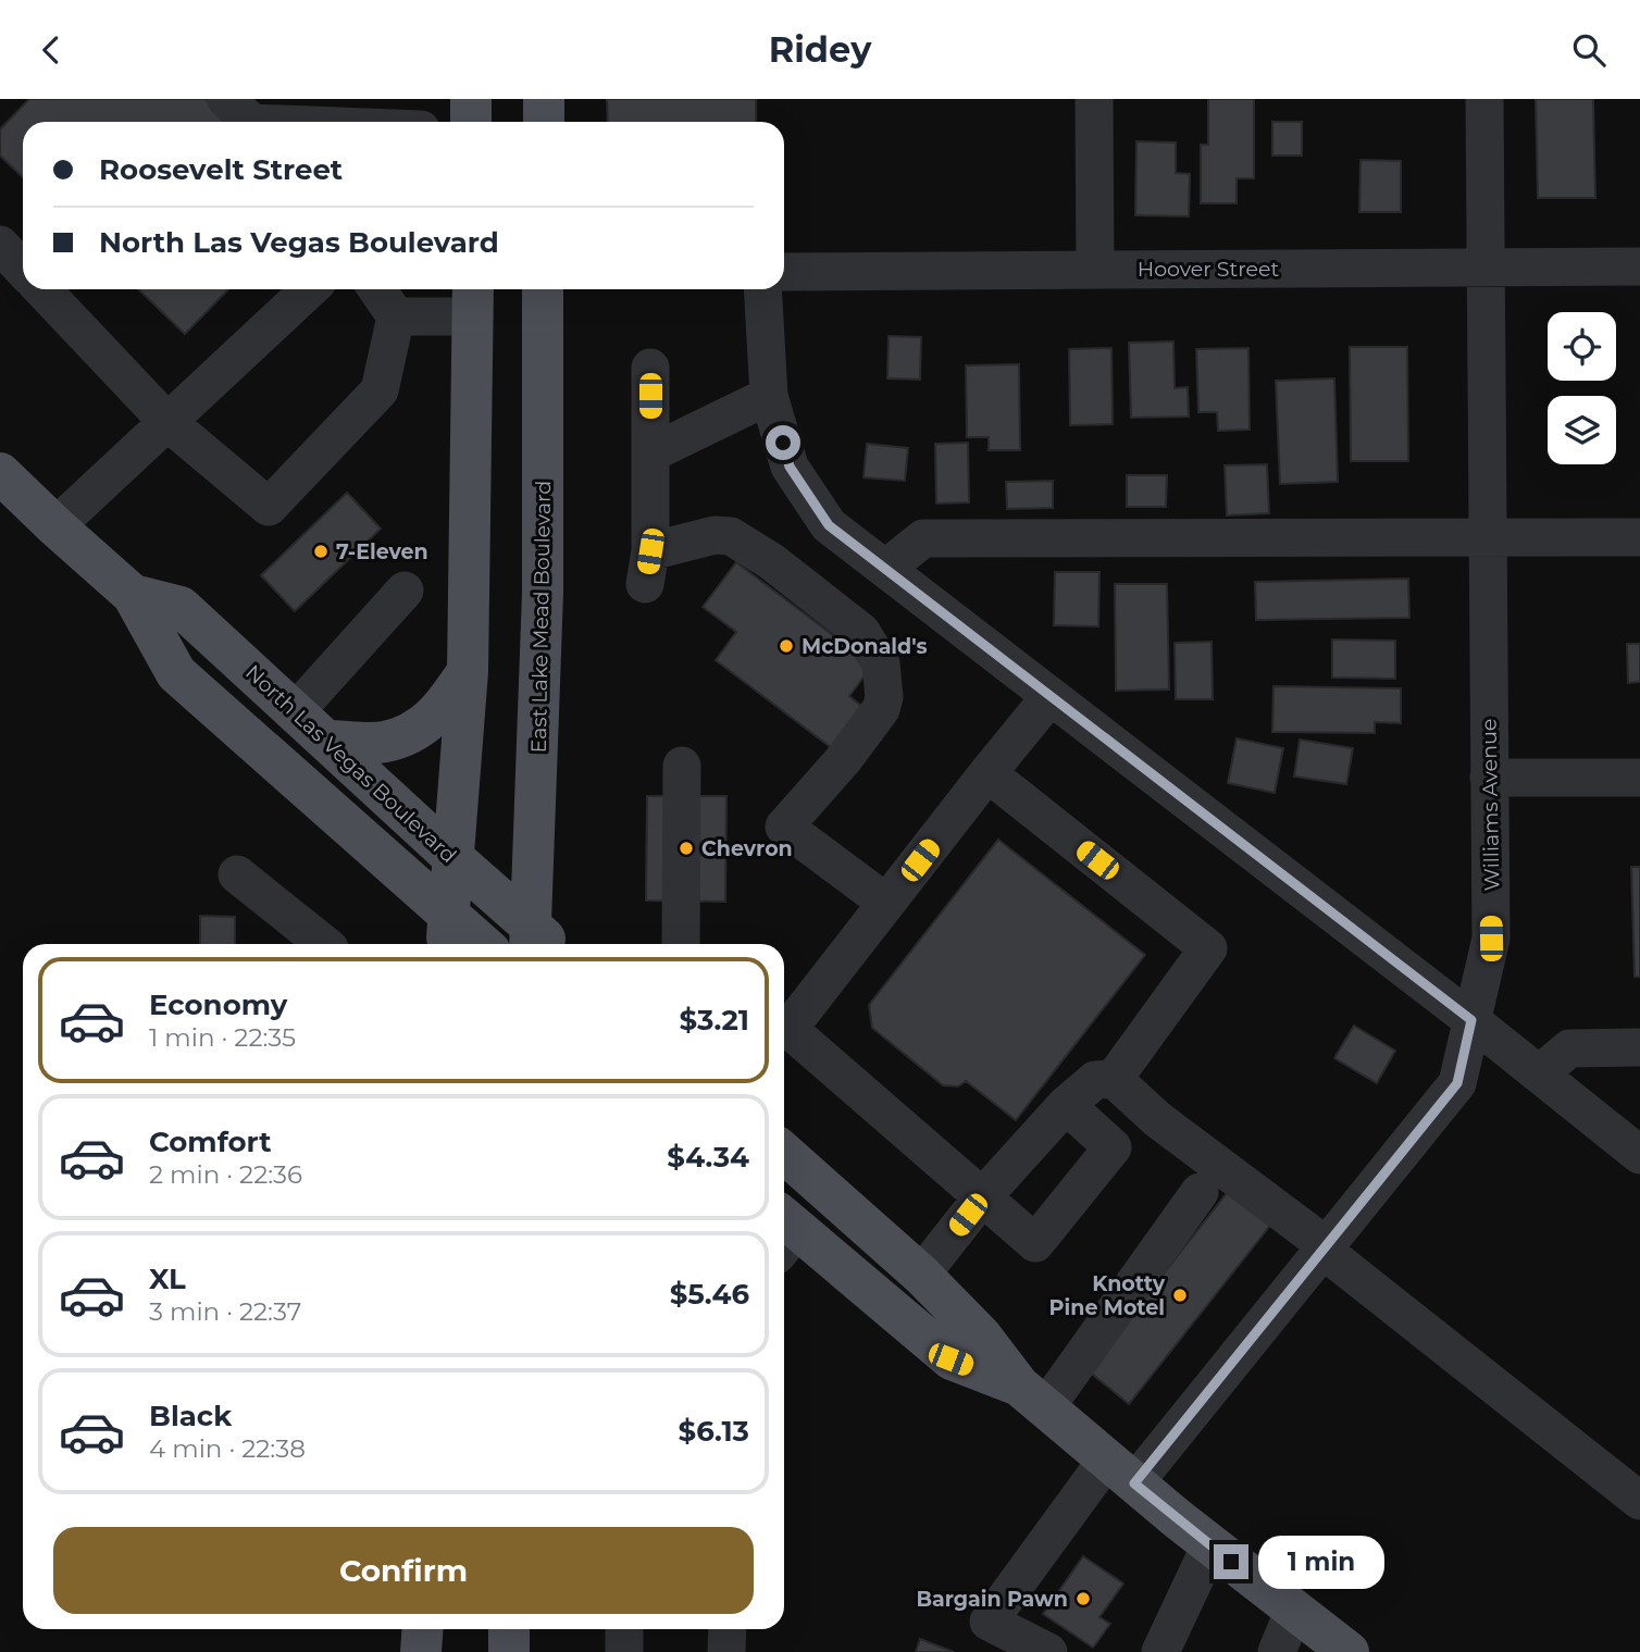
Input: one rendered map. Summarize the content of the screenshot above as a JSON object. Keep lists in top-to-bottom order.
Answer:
{
  "streets": {
    "main road": ["East Lake Mead Boulevard", "North Las Vegas Boulevard"],
    "street": ["Hoover Street", "Williams Avenue"]
  },
  "crossings": [
    ["Hoover Street", "Williams Avenue"],
    ["East Lake Mead Boulevard", "North Las Vegas Boulevard"]
  ],
  "places": [
    "7-Eleven",
    "McDonald's",
    "Chevron",
    "Knotty Pine Motel",
    "Bargain Pawn"
  ],
  "page": {
    "header": "Ridey",
    "banner": ["Roosevelt Street", "North Las Vegas Boulevard"],
    "list": [
      {
        "name": "Economy",
        "note": "1 min · 22:35",
        "value": "$3.21"
      },
      {
        "name": "Comfort",
        "note": "2 min · 22:36",
        "value": "$4.34"
      },
      {
        "name": "XL",
        "note": "3 min · 22:37",
        "value": "$5.46"
      },
      {
        "name": "Black",
        "note": "4 min · 22:38",
        "value": "$6.13"
      }
    ],
    "buttons": "Confirm",
    "bubble": "1 min"
  }
}
